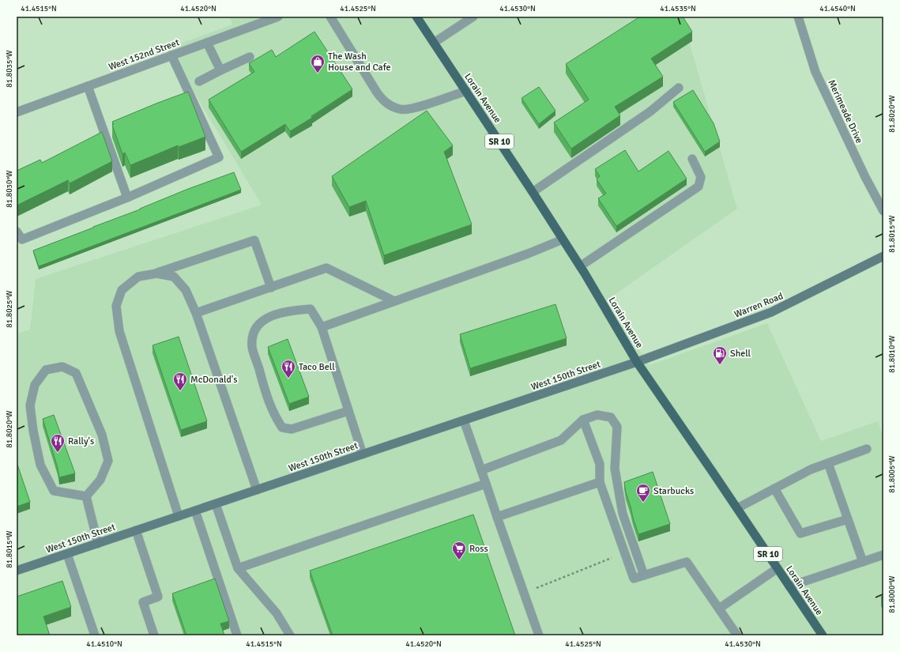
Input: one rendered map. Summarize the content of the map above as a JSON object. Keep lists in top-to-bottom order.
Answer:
{
  "streets": {
    "main road": [
      "Lorain Avenue",
      "SR 10",
      "Warren Road",
      "West 150th Street"
    ],
    "street": ["West 152nd Street", "Merimeade Drive"]
  },
  "crossings": [
    ["Lorain Avenue", "Warren Road"],
    ["Lorain Avenue", "West 150th Street"],
    ["Warren Road", "West 150th Street"]
  ],
  "places": {
    "shop": ["The Wash House and Cafe"],
    "fuel station": ["Shell"],
    "restaurant": ["Taco Bell", "McDonald's", "Rally's"],
    "cafe": ["Starbucks"],
    "supermarket": ["Ross"]
  },
  "coordinates": [
    "41.4515°N",
    "41.4520°N",
    "41.4525°N",
    "41.4530°N",
    "41.4535°N",
    "41.4540°N",
    "81.8035°W",
    "81.8020°W",
    "81.8030°W",
    "81.8015°W",
    "81.8025°W",
    "81.8010°W",
    "81.8005°W",
    "81.8000°W",
    "41.4510°N"
  ]
}
